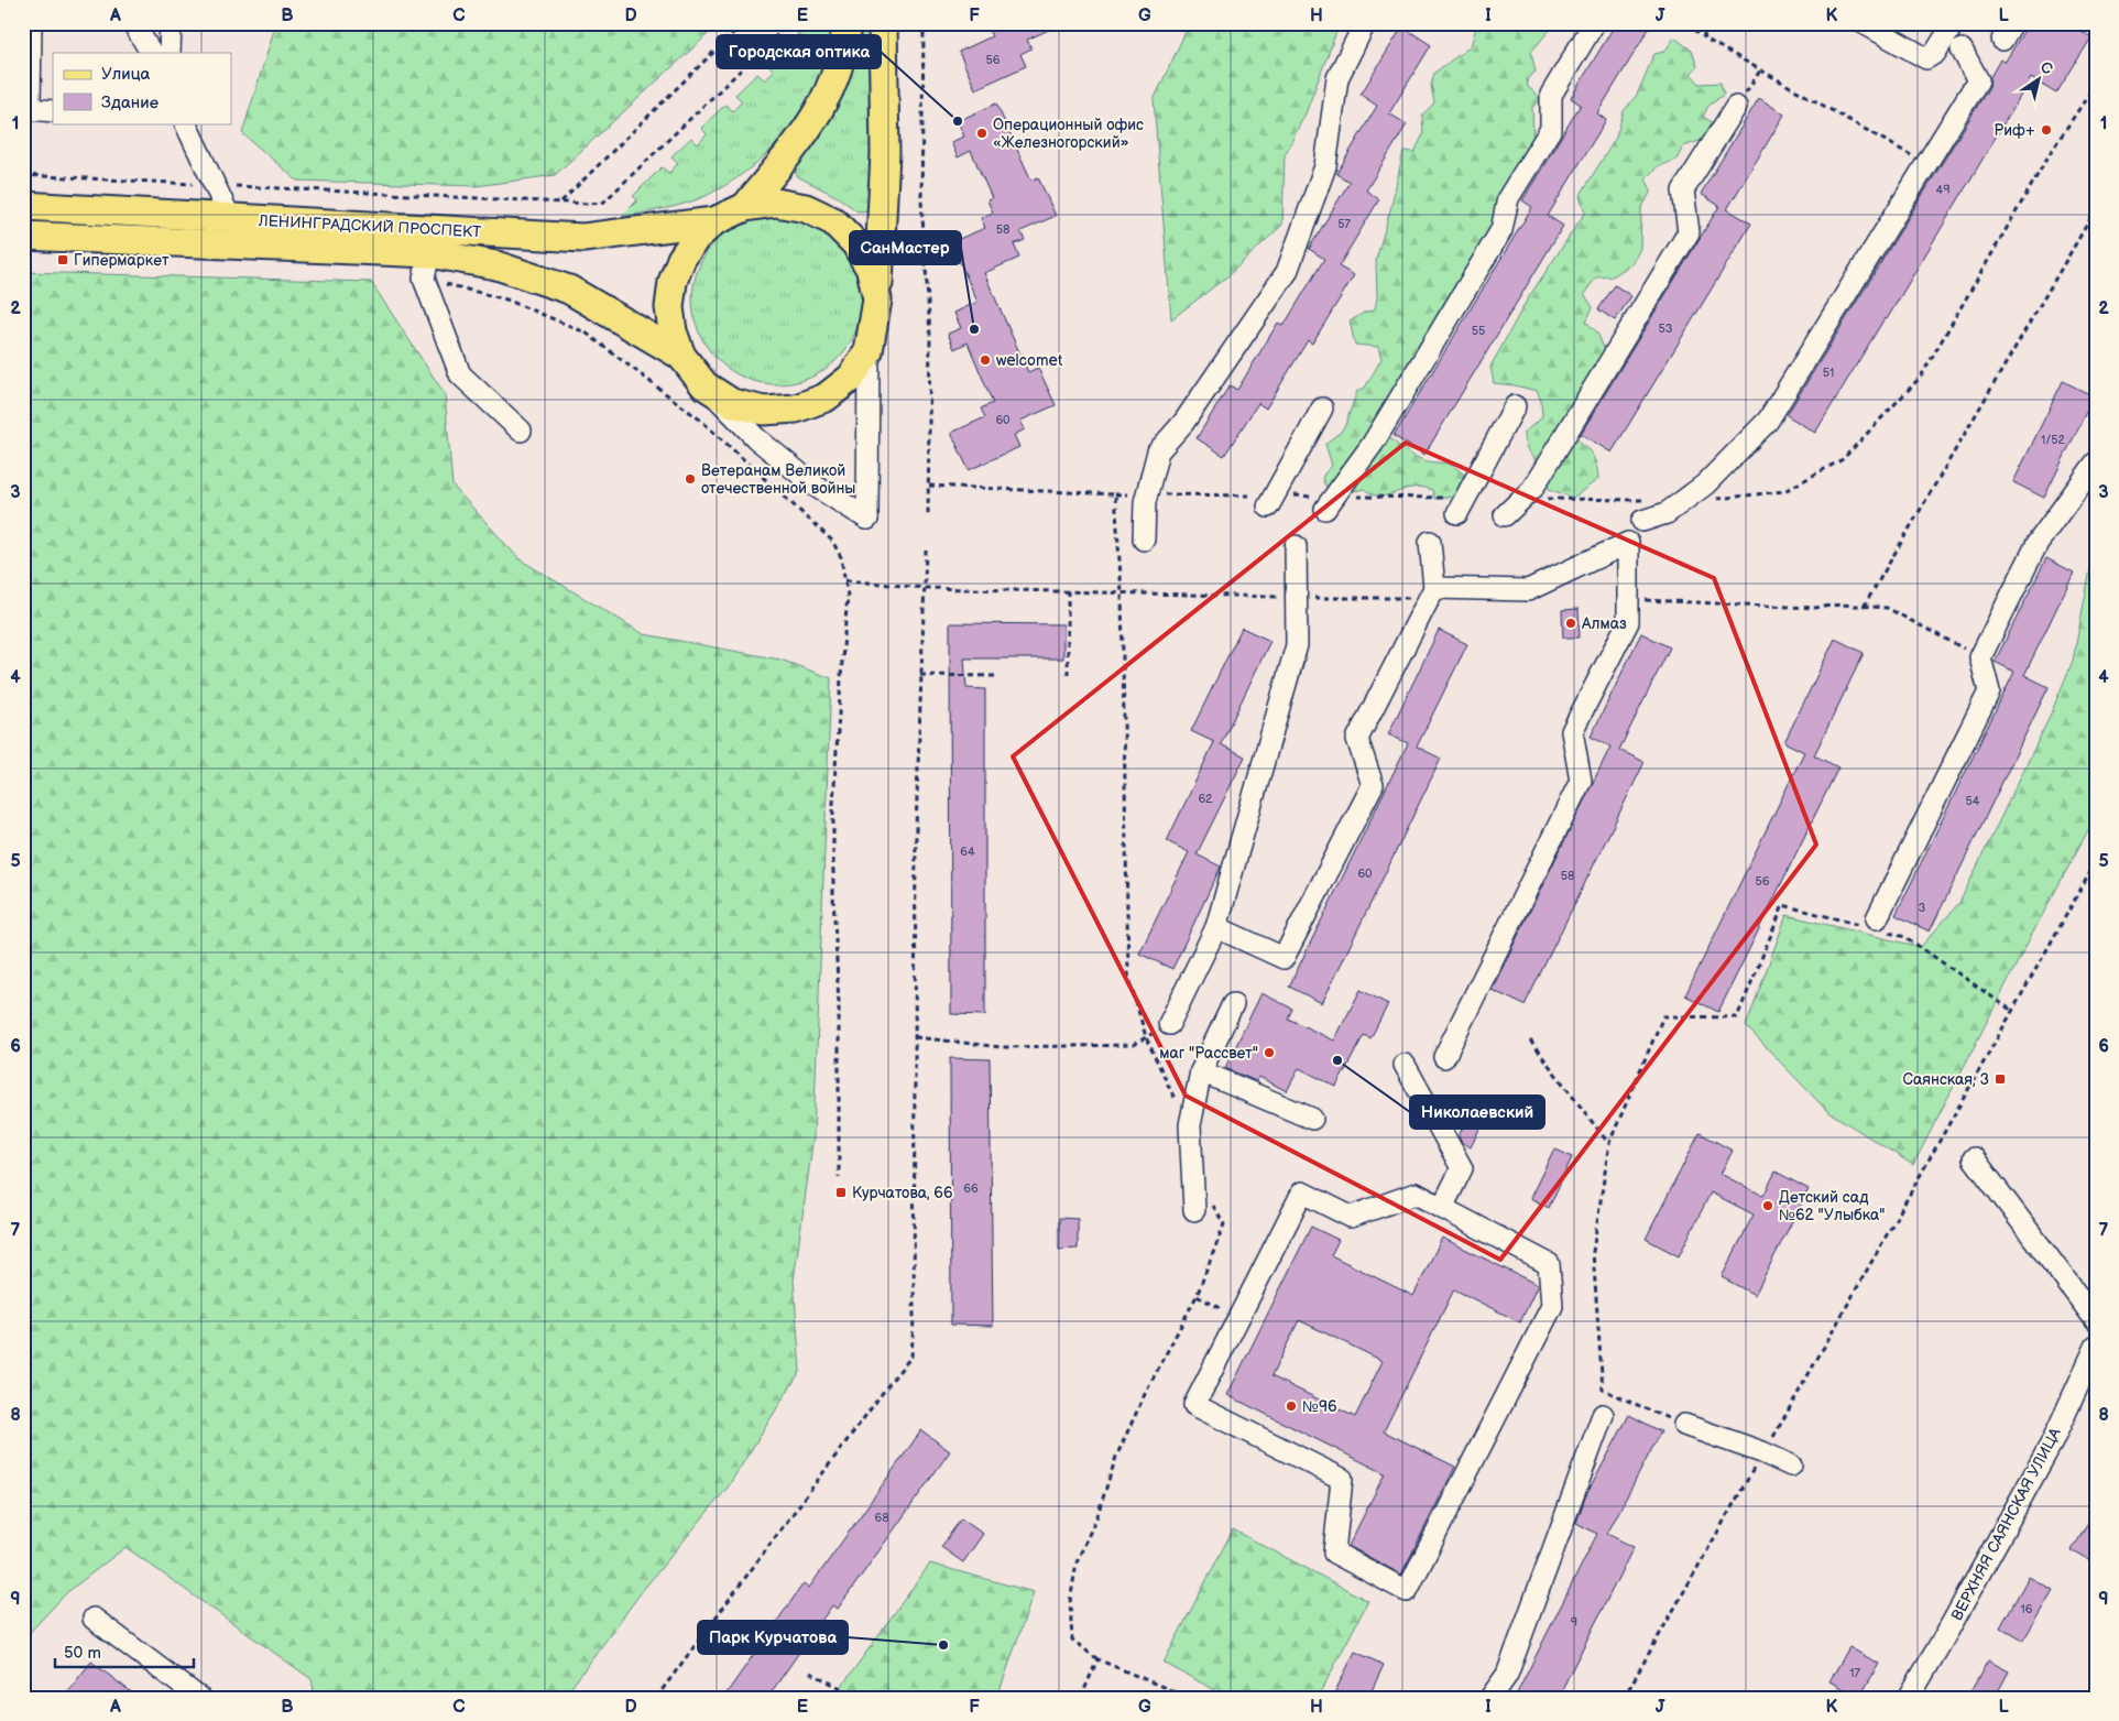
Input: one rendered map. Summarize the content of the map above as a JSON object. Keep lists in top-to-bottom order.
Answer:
{
  "streets": {
    "main road": ["ЛЕНИНГРАДСКИЙ ПРОСПЕКТ"],
    "street": ["ВЕРХНЯЯ САЯНСКАЯ УЛИЦА"]
  },
  "places": {
    "other": [
      "Городская оптика",
      "Риф+",
      "Операционный офис «Железногорский»",
      "СанМастер",
      "welcomet",
      "Ветеранам Великой отечественной войны",
      "Алмаз",
      "маг \"Рассвет\"",
      "Николаевский",
      "Детский сад №62 \"Улыбка\"",
      "№96",
      "Парк Курчатова"
    ],
    "transit": ["Гипермаркет", "Саянская, 3", "Курчатова, 66"]
  },
  "house_numbers": [
    "56",
    "49",
    "57",
    "58",
    "53",
    "55",
    "51",
    "60",
    "1/52",
    "62",
    "54",
    "64",
    "60",
    "58",
    "56",
    "3",
    "66",
    "68",
    "16",
    "9",
    "17"
  ],
  "legend": ["Улица", "Здание"],
  "scale_bar": "50 m",
  "north": "top right",
  "grid": {
    "columns": [
      "A",
      "B",
      "C",
      "D",
      "E",
      "F",
      "G",
      "H",
      "I",
      "J",
      "K",
      "L"
    ],
    "rows": [
      "1",
      "2",
      "3",
      "4",
      "5",
      "6",
      "7",
      "8",
      "9"
    ]
  }
}
